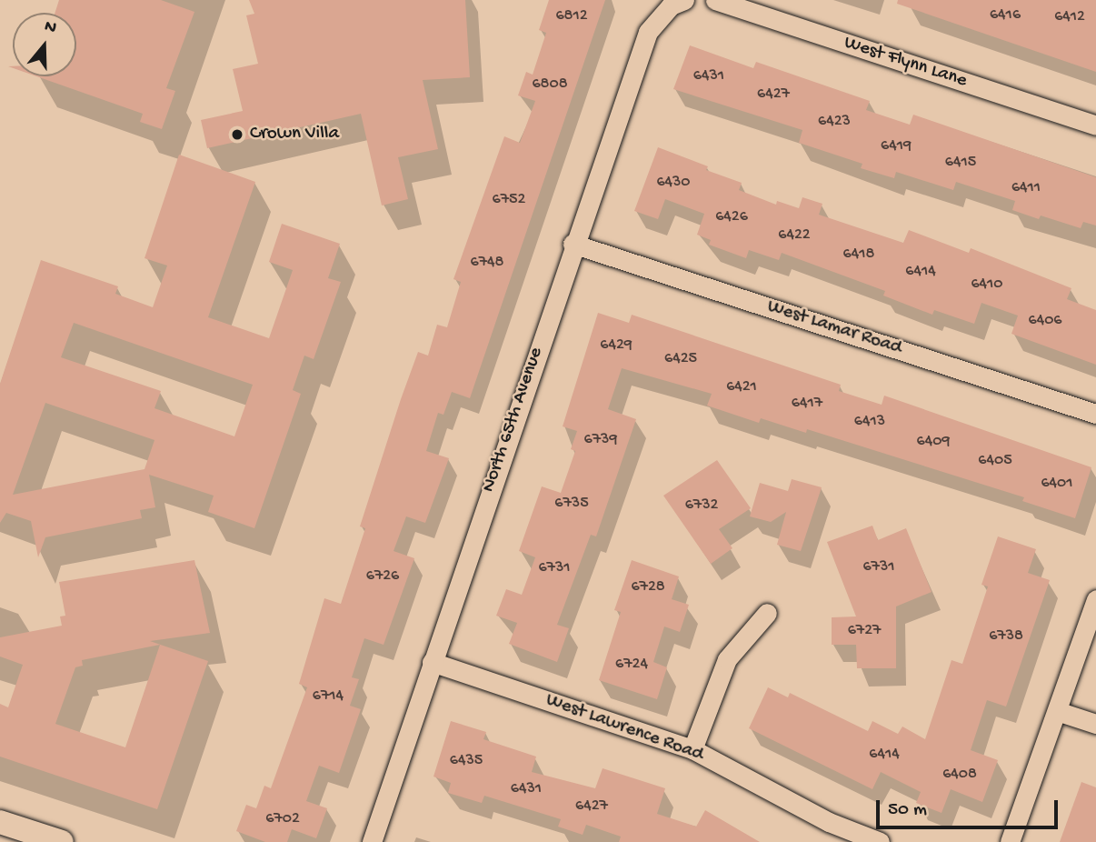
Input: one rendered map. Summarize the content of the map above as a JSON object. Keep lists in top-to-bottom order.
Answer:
{
  "streets": {
    "street": [
      "West Flynn Lane",
      "West Lamar Road",
      "North 65th Avenue",
      "West Lawrence Road"
    ]
  },
  "crossings": [
    ["West Lamar Road", "North 65th Avenue"],
    ["North 65th Avenue", "West Lawrence Road"]
  ],
  "places": ["Crown Villa"],
  "house_numbers": [
    "6416",
    "6812",
    "6412",
    "6431",
    "6808",
    "6427",
    "6423",
    "6419",
    "6415",
    "6430",
    "6411",
    "6752",
    "6426",
    "6422",
    "6418",
    "6748",
    "6414",
    "6410",
    "6406",
    "6429",
    "6425",
    "6421",
    "6417",
    "6413",
    "6739",
    "6409",
    "6405",
    "6401",
    "6735",
    "6732",
    "6731",
    "6731",
    "6726",
    "6728",
    "6727",
    "6738",
    "6724",
    "6714",
    "6414",
    "6435",
    "6408",
    "6431",
    "6427",
    "6702"
  ],
  "scale_bar": "50 m",
  "north": "top"
}
